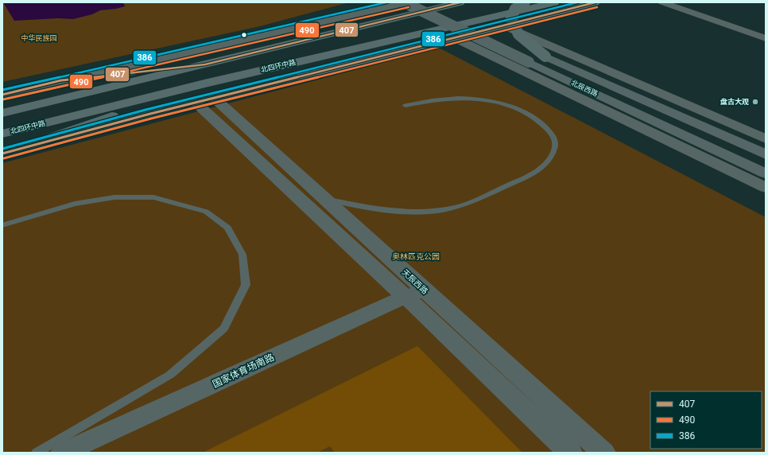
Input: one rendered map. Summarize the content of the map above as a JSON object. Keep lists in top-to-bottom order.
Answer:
{
  "streets": {
    "highway": ["北四环中路"],
    "main road": ["北辰西路"],
    "street": ["天辰西路", "国家体育场南路"]
  },
  "crossings": [
    ["北四环中路", "北辰西路"],
    ["北四环中路", "天辰西路"],
    ["天辰西路", "国家体育场南路"]
  ],
  "parks": ["中华民族园", "奥林匹克公园"],
  "places": ["盘古大观"],
  "lines": ["transit line 407", "transit line 386", "transit line 490"],
  "legend": ["407", "490", "386"]
}
